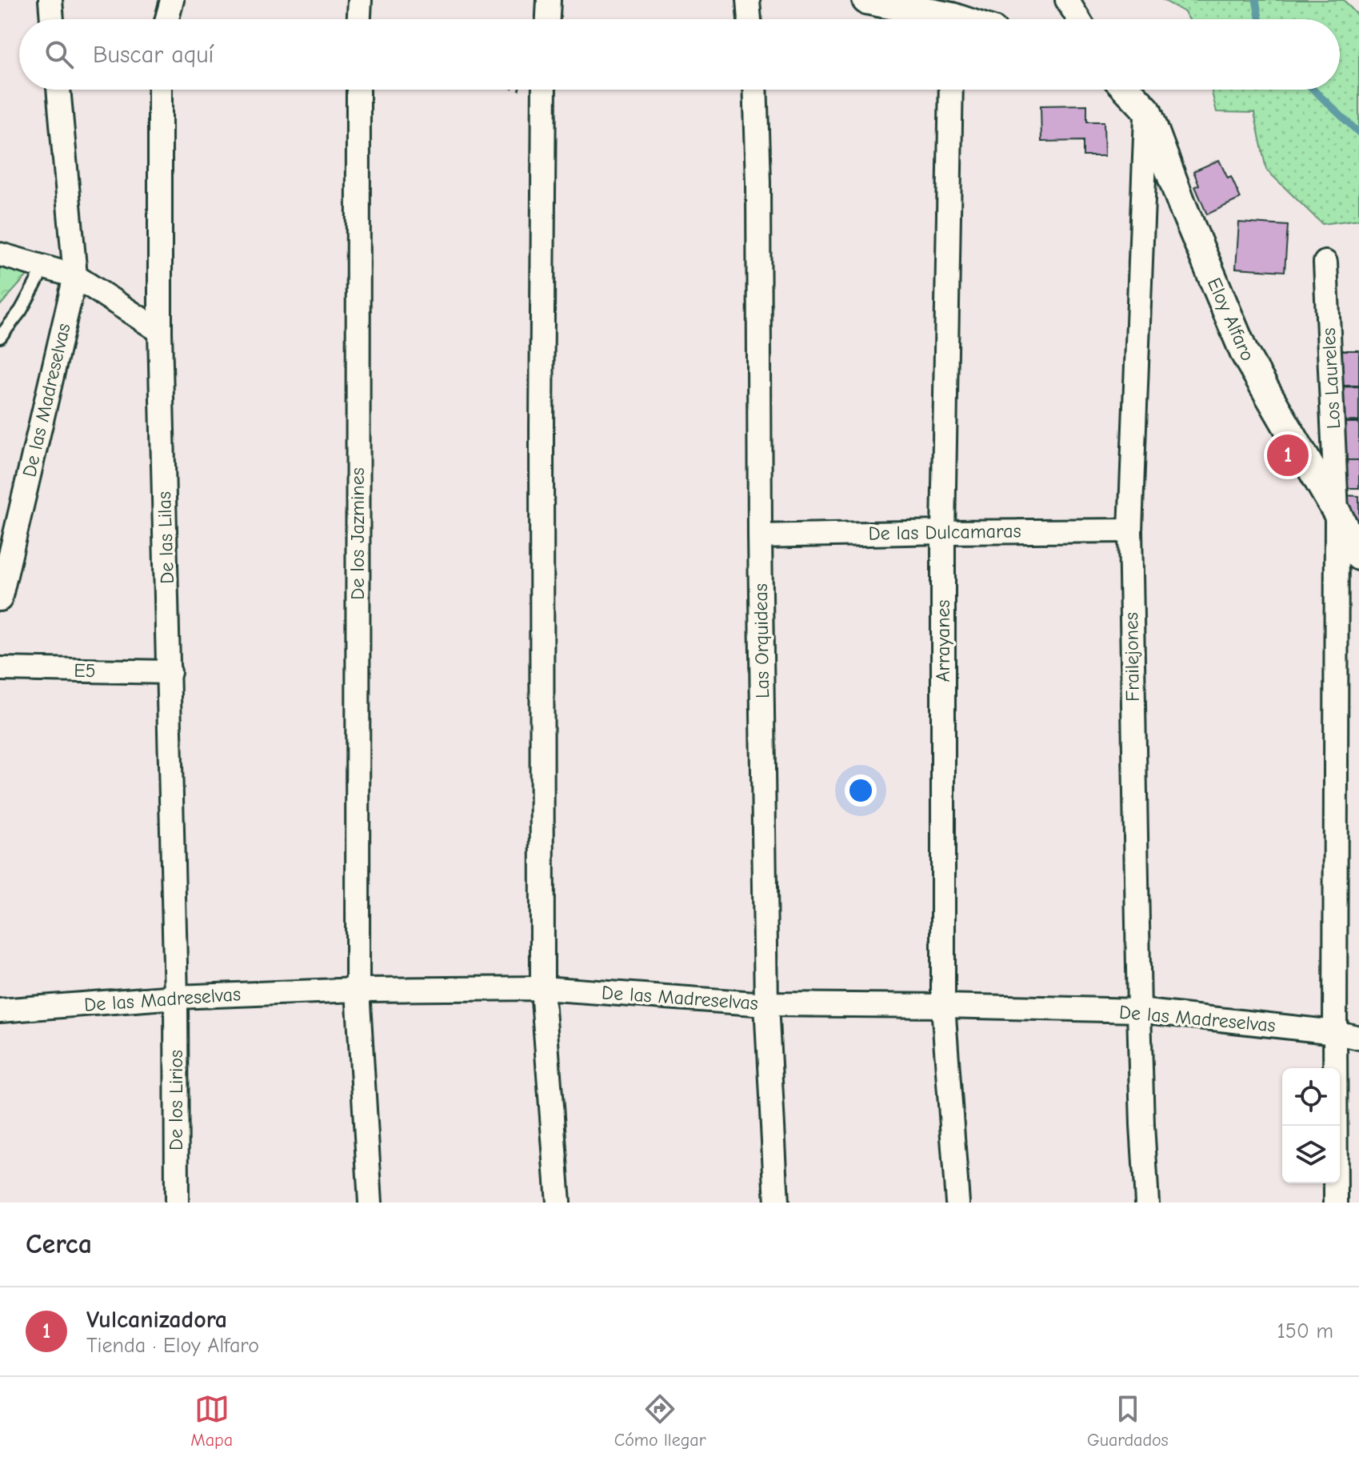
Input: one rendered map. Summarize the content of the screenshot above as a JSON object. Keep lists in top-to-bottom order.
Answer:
{
  "streets": {
    "street": [
      "Eloy Alfaro",
      "Los Laureles",
      "De las Madreselvas",
      "De las Dulcamaras",
      "De los Jazmines",
      "De las Lilas",
      "Las Orquideas",
      "Arrayanes",
      "Frailejones",
      "E5",
      "De los Lirios"
    ]
  },
  "crossings": [
    ["Eloy Alfaro", "Los Laureles"],
    ["Eloy Alfaro", "Frailejones"],
    ["Los Laureles", "De las Madreselvas"],
    ["De las Madreselvas", "De los Jazmines"],
    ["De las Madreselvas", "De las Lilas"],
    ["De las Madreselvas", "Las Orquideas"],
    ["De las Madreselvas", "Arrayanes"],
    ["De las Madreselvas", "Frailejones"],
    ["De las Madreselvas", "De los Lirios"],
    ["De las Dulcamaras", "Las Orquideas"],
    ["De las Dulcamaras", "Arrayanes"],
    ["De las Dulcamaras", "Frailejones"],
    ["De las Lilas", "E5"],
    ["De las Lilas", "De los Lirios"]
  ],
  "page": {
    "search": "Buscar aquí",
    "pins": "1",
    "heading": "Cerca",
    "list": [
      {
        "mark": "1",
        "name": "Vulcanizadora",
        "note": "Tienda · Eloy Alfaro",
        "value": "150 m"
      }
    ],
    "nav": ["Mapa", "Cómo llegar", "Guardados"]
  }
}
